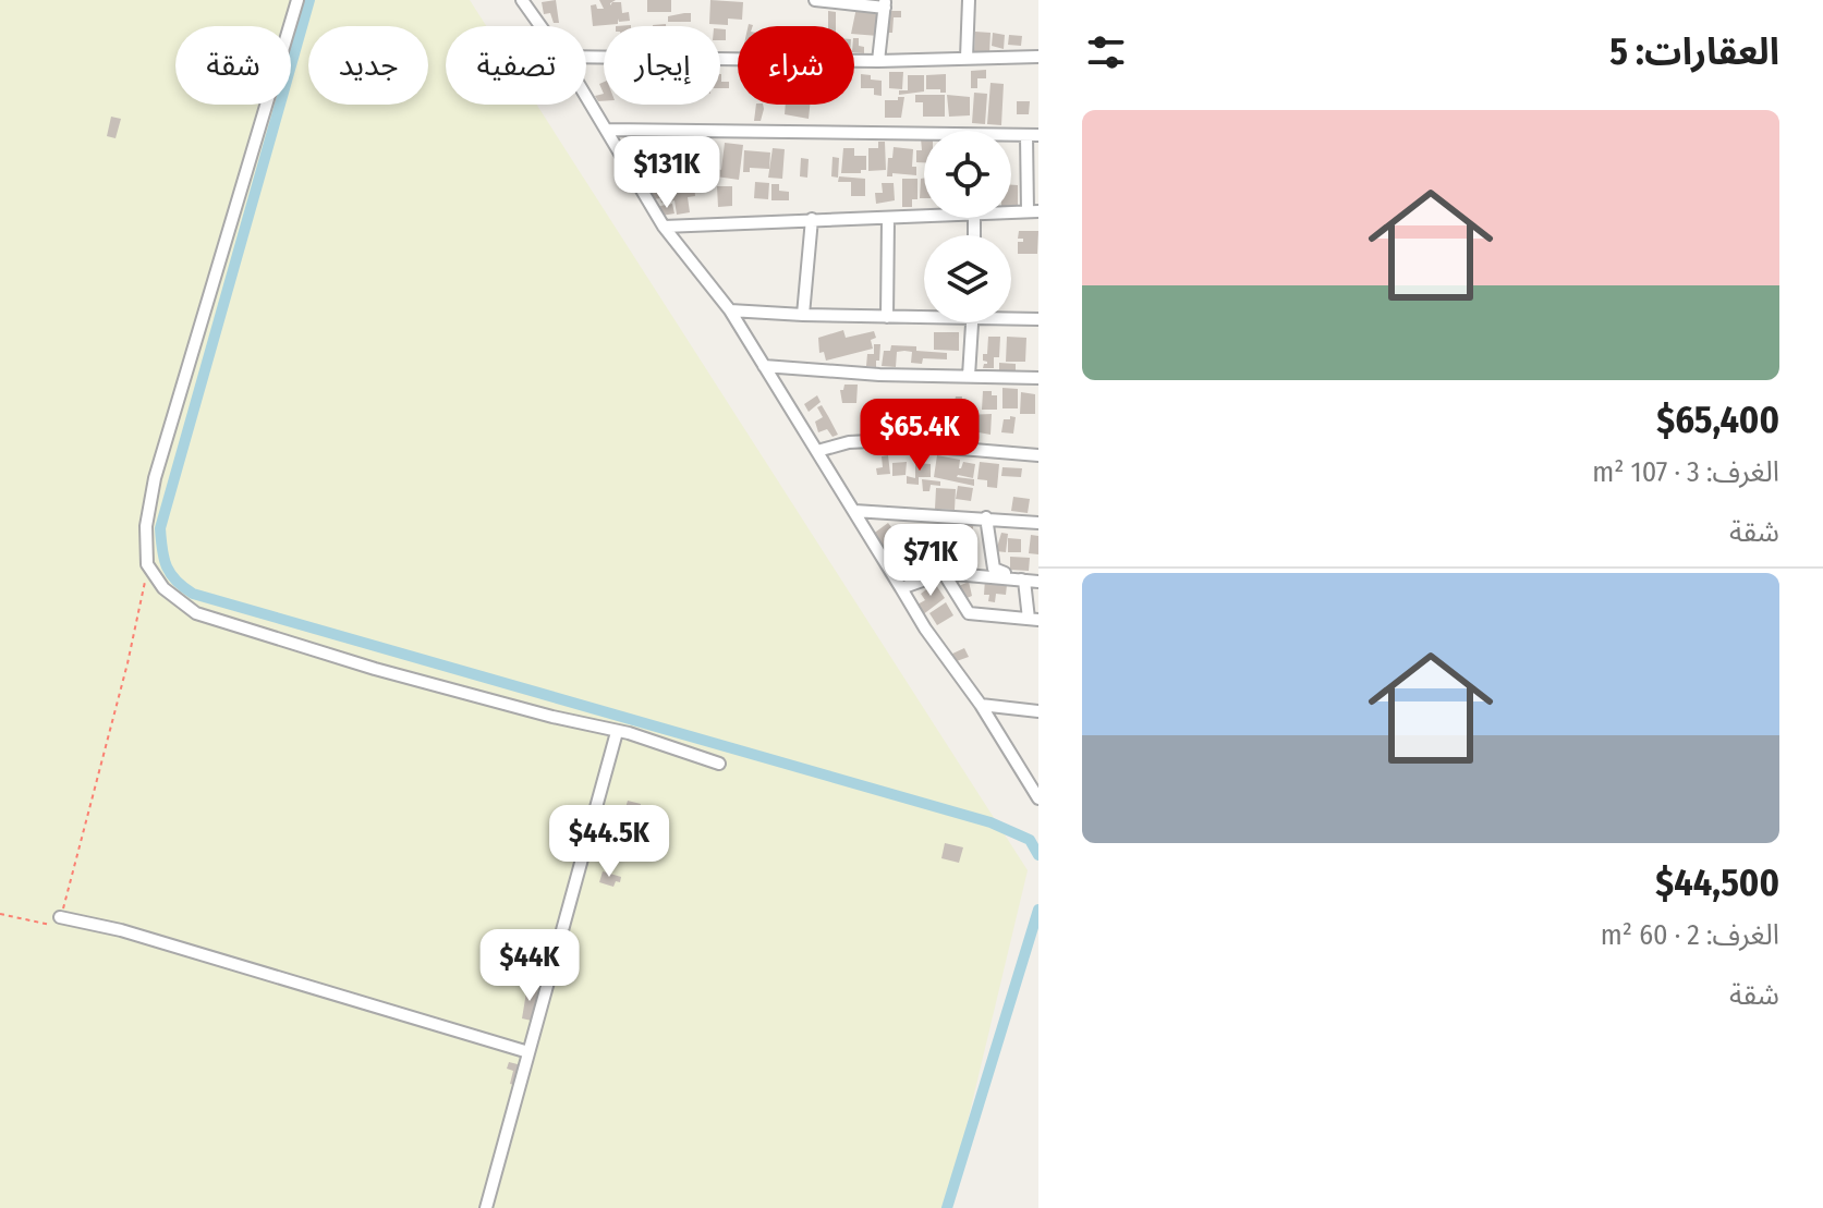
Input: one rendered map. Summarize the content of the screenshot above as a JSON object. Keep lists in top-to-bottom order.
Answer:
{
  "page": {
    "heading": "العقارات: 5",
    "chip": [
      "شراء",
      "إيجار",
      "تصفية",
      "جديد",
      "شقة"
    ],
    "list": [
      {
        "name": "$65,400",
        "note": "الغرف: 3 · 107 m² · شقة"
      },
      {
        "name": "$44,500",
        "note": "الغرف: 2 · 60 m² · شقة"
      }
    ],
    "price": [
      "$131K",
      "$65.4K",
      "$71K",
      "$44.5K",
      "$44K"
    ]
  }
}
